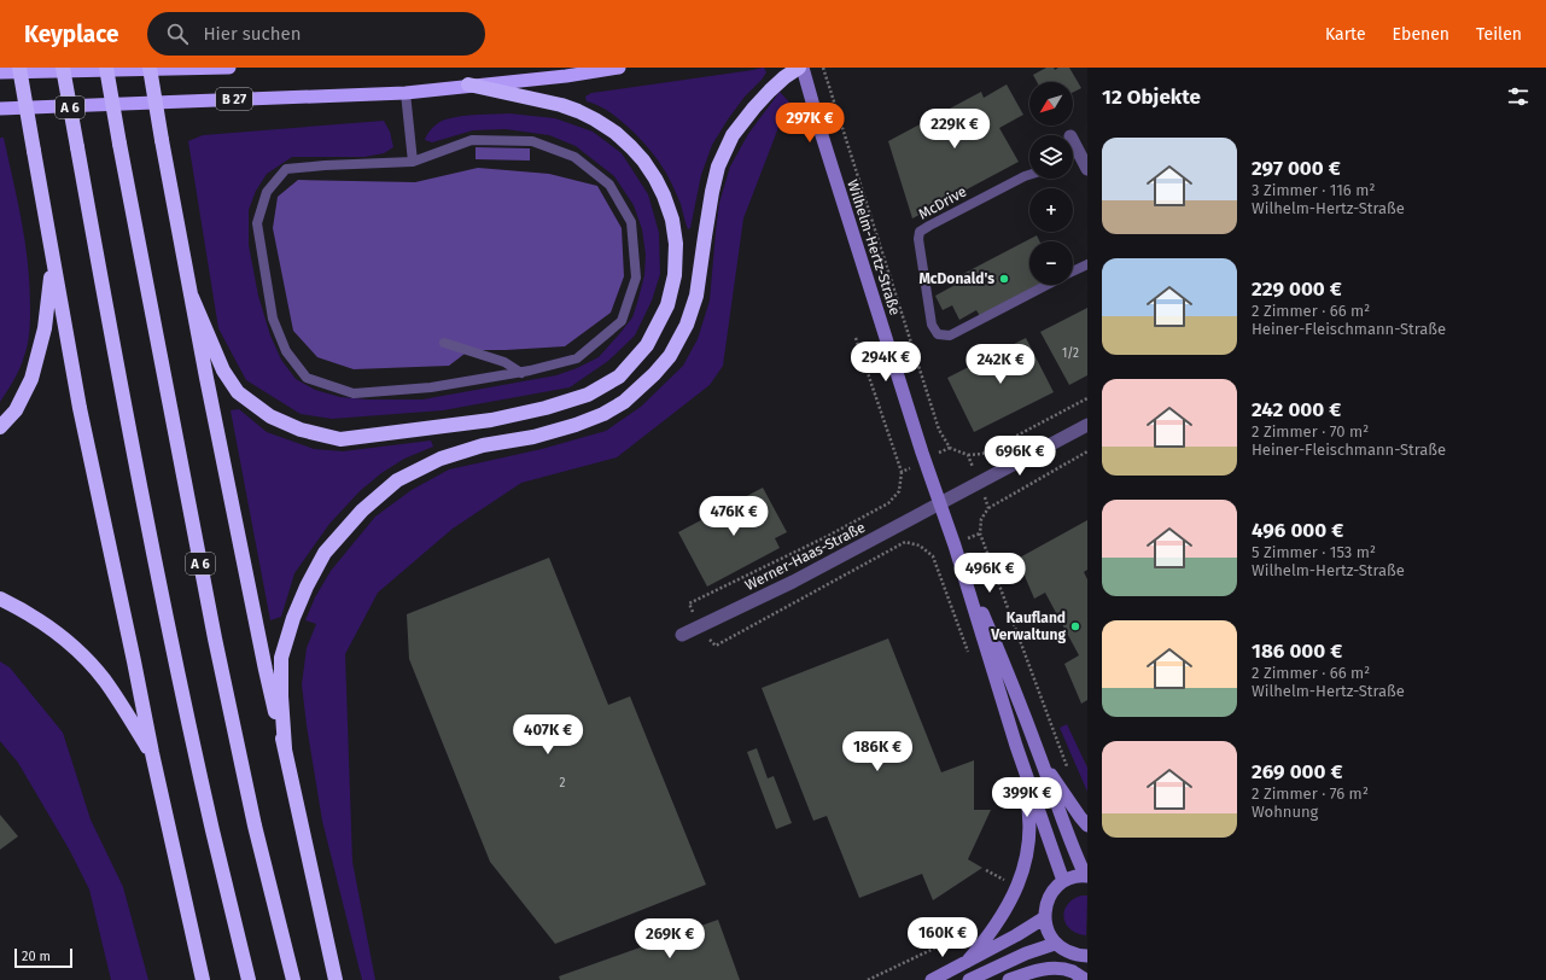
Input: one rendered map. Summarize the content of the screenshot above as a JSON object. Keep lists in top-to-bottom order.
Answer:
{
  "streets": {
    "highway": ["B 27", "A 6"],
    "main road": ["Wilhelm-Hertz-Straße"],
    "street": ["Werner-Haas-Straße"],
    "lane": ["McDrive"]
  },
  "crossings": [
    ["Wilhelm-Hertz-Straße", "Werner-Haas-Straße"]
  ],
  "places": ["McDonald's", "Kaufland Verwaltung"],
  "house_numbers": ["1/2", "2"],
  "scale_bar": "20 m",
  "north": "bottom left",
  "page": {
    "header": "Keyplace",
    "search": "Hier suchen",
    "nav": ["Karte", "Ebenen", "Teilen"],
    "heading": "12 Objekte",
    "map_buttons": ["+", "−"],
    "price": [
      "297K €",
      "229K €",
      "294K €",
      "242K €",
      "696K €",
      "476K €",
      "496K €",
      "407K €",
      "186K €",
      "399K €",
      "160K €",
      "269K €"
    ],
    "list": [
      {
        "name": "297 000 €",
        "note": "3 Zimmer · 116 m² · Wilhelm-Hertz-Straße"
      },
      {
        "name": "229 000 €",
        "note": "2 Zimmer · 66 m² · Heiner-Fleischmann-Straße"
      },
      {
        "name": "242 000 €",
        "note": "2 Zimmer · 70 m² · Heiner-Fleischmann-Straße"
      },
      {
        "name": "496 000 €",
        "note": "5 Zimmer · 153 m² · Wilhelm-Hertz-Straße"
      },
      {
        "name": "186 000 €",
        "note": "2 Zimmer · 66 m² · Wilhelm-Hertz-Straße"
      },
      {
        "name": "269 000 €",
        "note": "2 Zimmer · 76 m² · Wohnung"
      }
    ],
    "scale": "20 m"
  }
}
